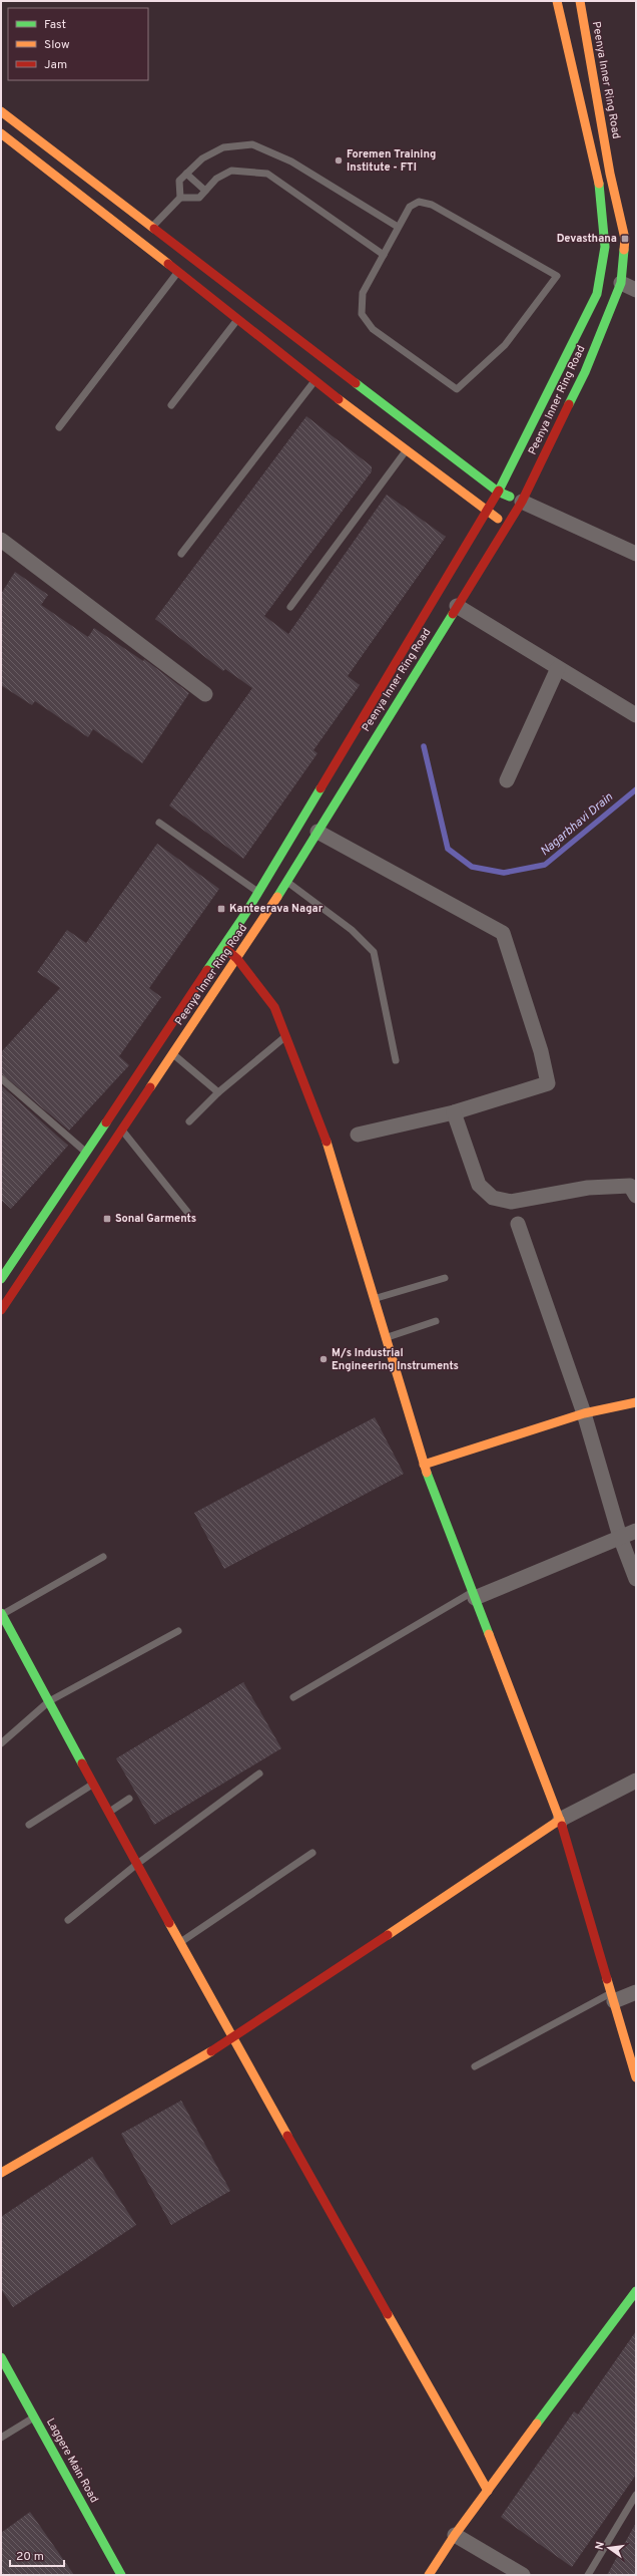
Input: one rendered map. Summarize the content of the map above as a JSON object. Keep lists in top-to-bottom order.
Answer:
{
  "streets": {
    "street": ["Peenya Inner Ring Road", "Laggere Main Road"]
  },
  "water": ["Nagarbhavi Drain"],
  "places": {
    "other": ["Foremen Training Institute - FTI", "M/s Industrial Engineering Instruments"],
    "transit": ["Devasthana", "Kanteerava Nagar", "Sonal Garments"]
  },
  "legend": ["Fast", "Slow", "Jam"],
  "scale_bar": "20 m",
  "north": "left"
}
